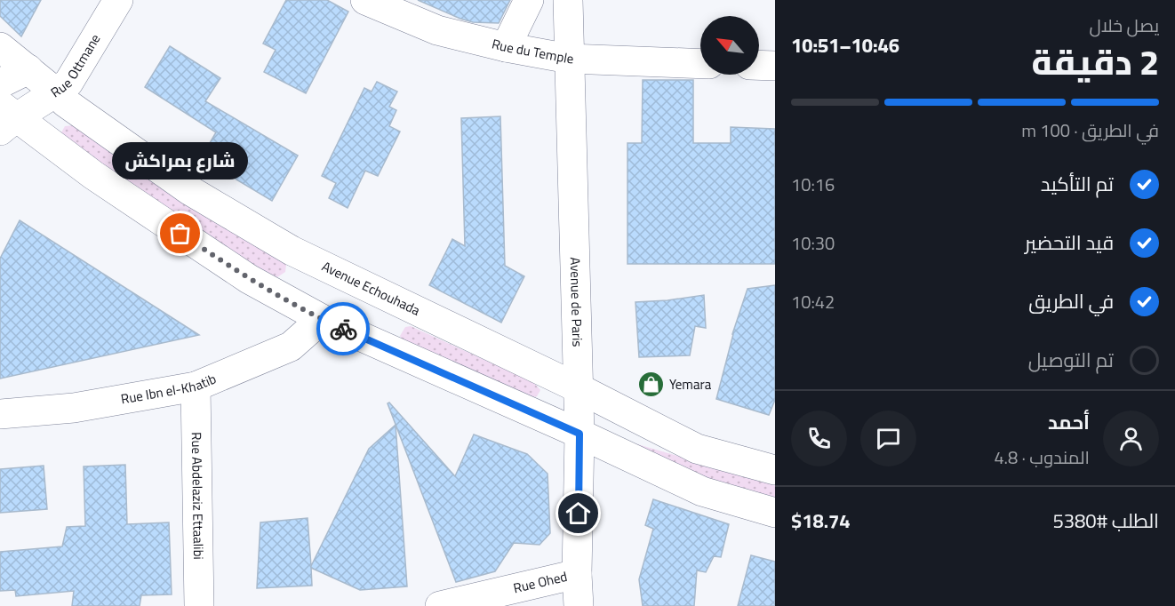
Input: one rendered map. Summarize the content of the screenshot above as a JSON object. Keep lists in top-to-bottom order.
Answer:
{
  "streets": {
    "street": [
      "Rue du Temple",
      "Rue Ottmane",
      "Avenue Echouhada",
      "Avenue de Paris",
      "Rue Ibn el-Khatib",
      "Rue Abdelaziz Ettaalibi",
      "Rue Ohed"
    ]
  },
  "crossings": [
    ["Rue du Temple", "Avenue de Paris"],
    ["Rue Ottmane", "Avenue Echouhada"],
    ["Avenue Echouhada", "Avenue de Paris"],
    ["Avenue de Paris", "Rue Ohed"],
    ["Rue Ibn el-Khatib", "Rue Abdelaziz Ettaalibi"]
  ],
  "places": {
    "other": ["شارع بمراكش"],
    "shop": ["Yemara"]
  },
  "north": "top left",
  "page": {
    "heading": ["2 دقيقة", "يصل خلال", "10:46–10:51"],
    "panel": [
      "أحمد",
      "المندوب · 4.8",
      "الطلب #5380",
      "$18.74"
    ],
    "bar": "في الطريق · 100 m",
    "bubble": "شارع بمراكش",
    "list": [
      ["تم التأكيد", "10:16"],
      ["قيد التحضير", "10:30"],
      ["في الطريق", "10:42"],
      "تم التوصيل"
    ]
  }
}
